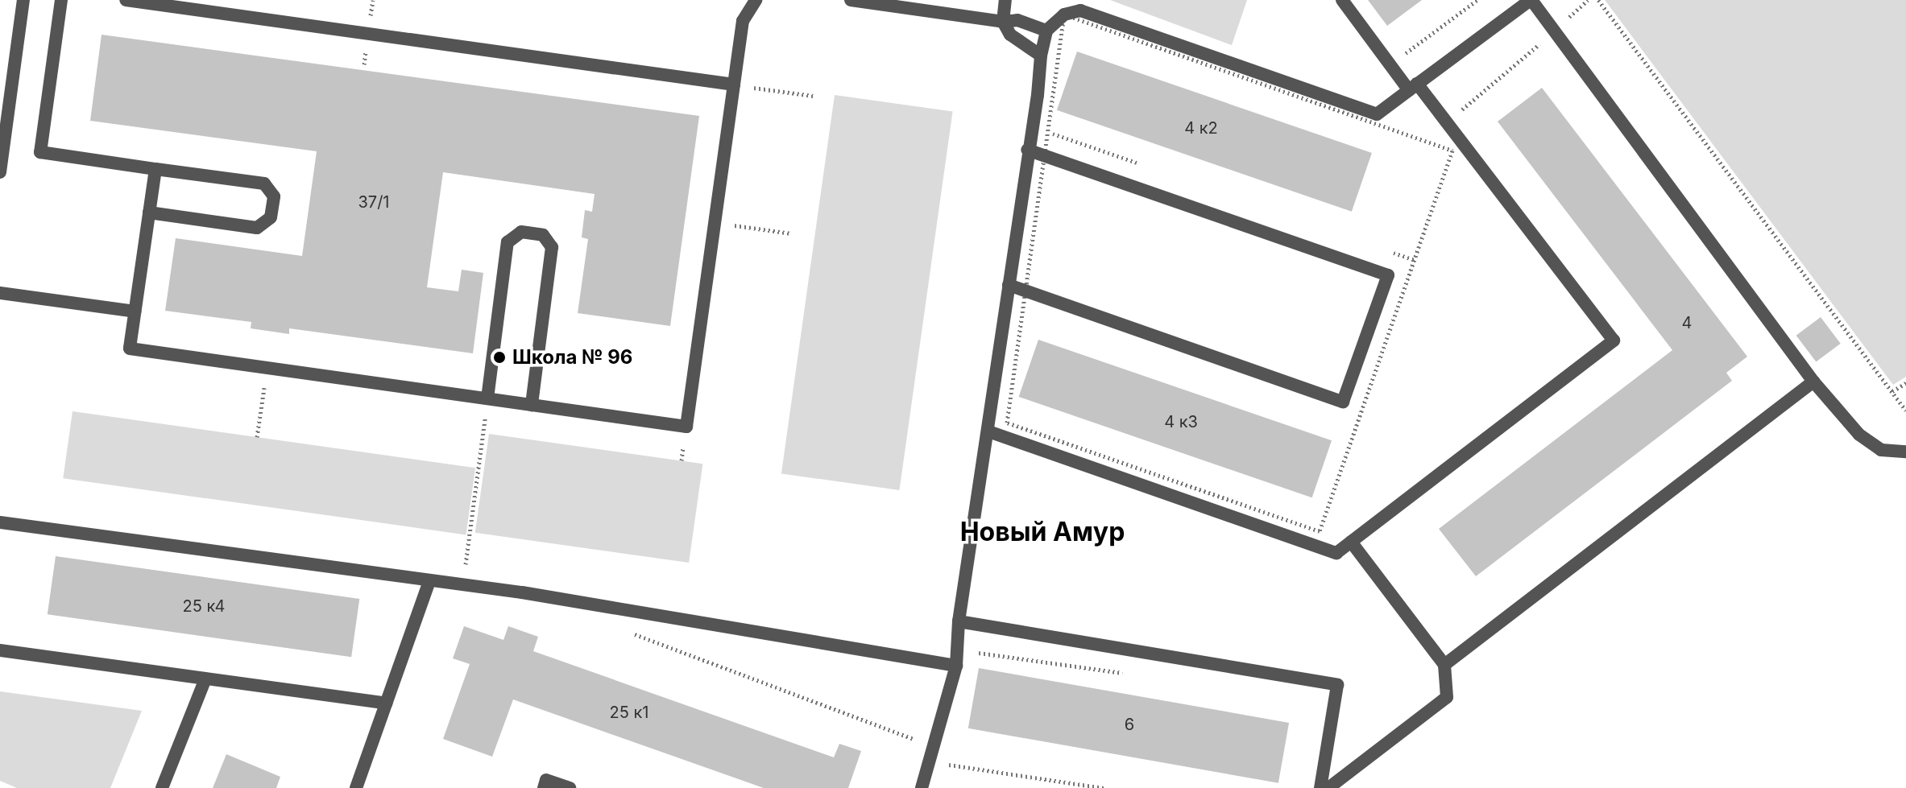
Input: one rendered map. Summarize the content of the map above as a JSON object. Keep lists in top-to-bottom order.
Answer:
{
  "districts": ["Новый Амур"],
  "places": ["Школа № 96"],
  "house_numbers": [
    "4 к2",
    "37/1",
    "4",
    "4 к3",
    "25 к4",
    "25 к1",
    "6"
  ]
}
